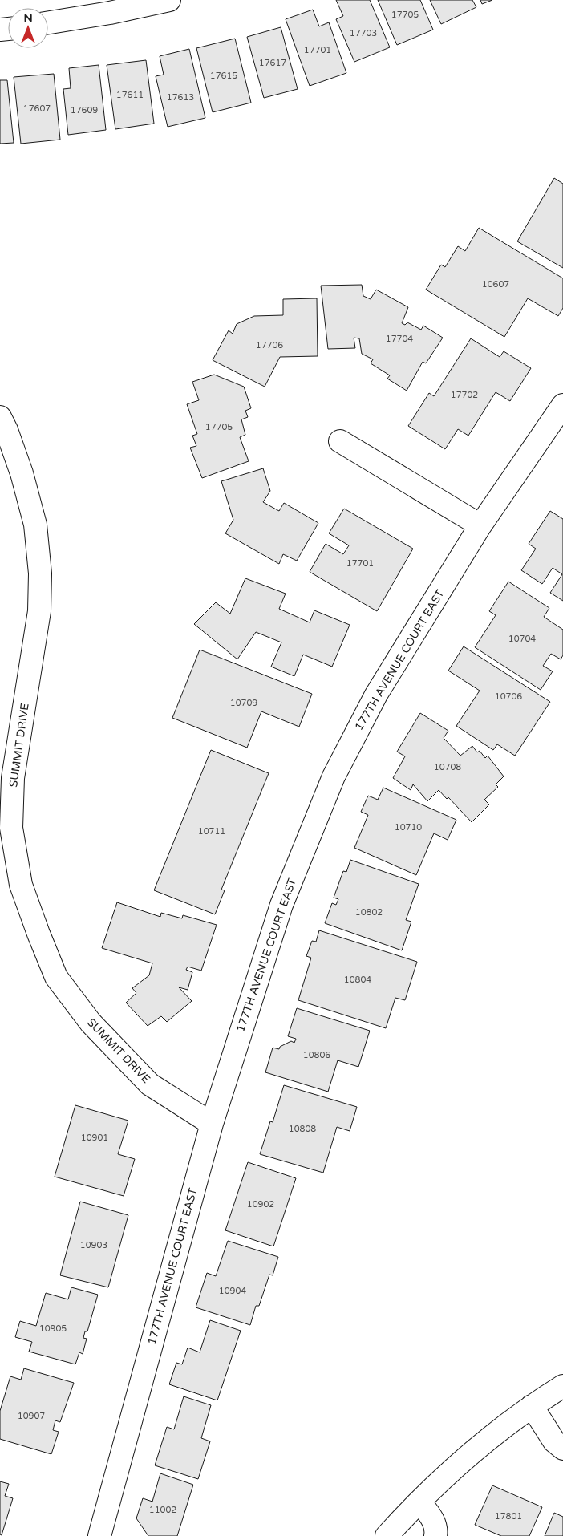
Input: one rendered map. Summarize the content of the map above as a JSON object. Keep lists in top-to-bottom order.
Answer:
{
  "streets": {
    "street": ["177TH AVENUE COURT EAST", "SUMMIT DRIVE"]
  },
  "crossings": [
    ["177TH AVENUE COURT EAST", "SUMMIT DRIVE"]
  ],
  "house_numbers": [
    "17705",
    "17703",
    "17701",
    "17617",
    "17615",
    "17611",
    "17613",
    "17607",
    "17609",
    "10607",
    "17704",
    "17706",
    "17702",
    "17705",
    "17701",
    "10704",
    "10706",
    "10709",
    "10708",
    "10710",
    "10711",
    "10802",
    "10804",
    "10806",
    "10808",
    "10901",
    "10902",
    "10903",
    "10904",
    "10905",
    "10907",
    "11002",
    "17801"
  ],
  "north": "top"
}
